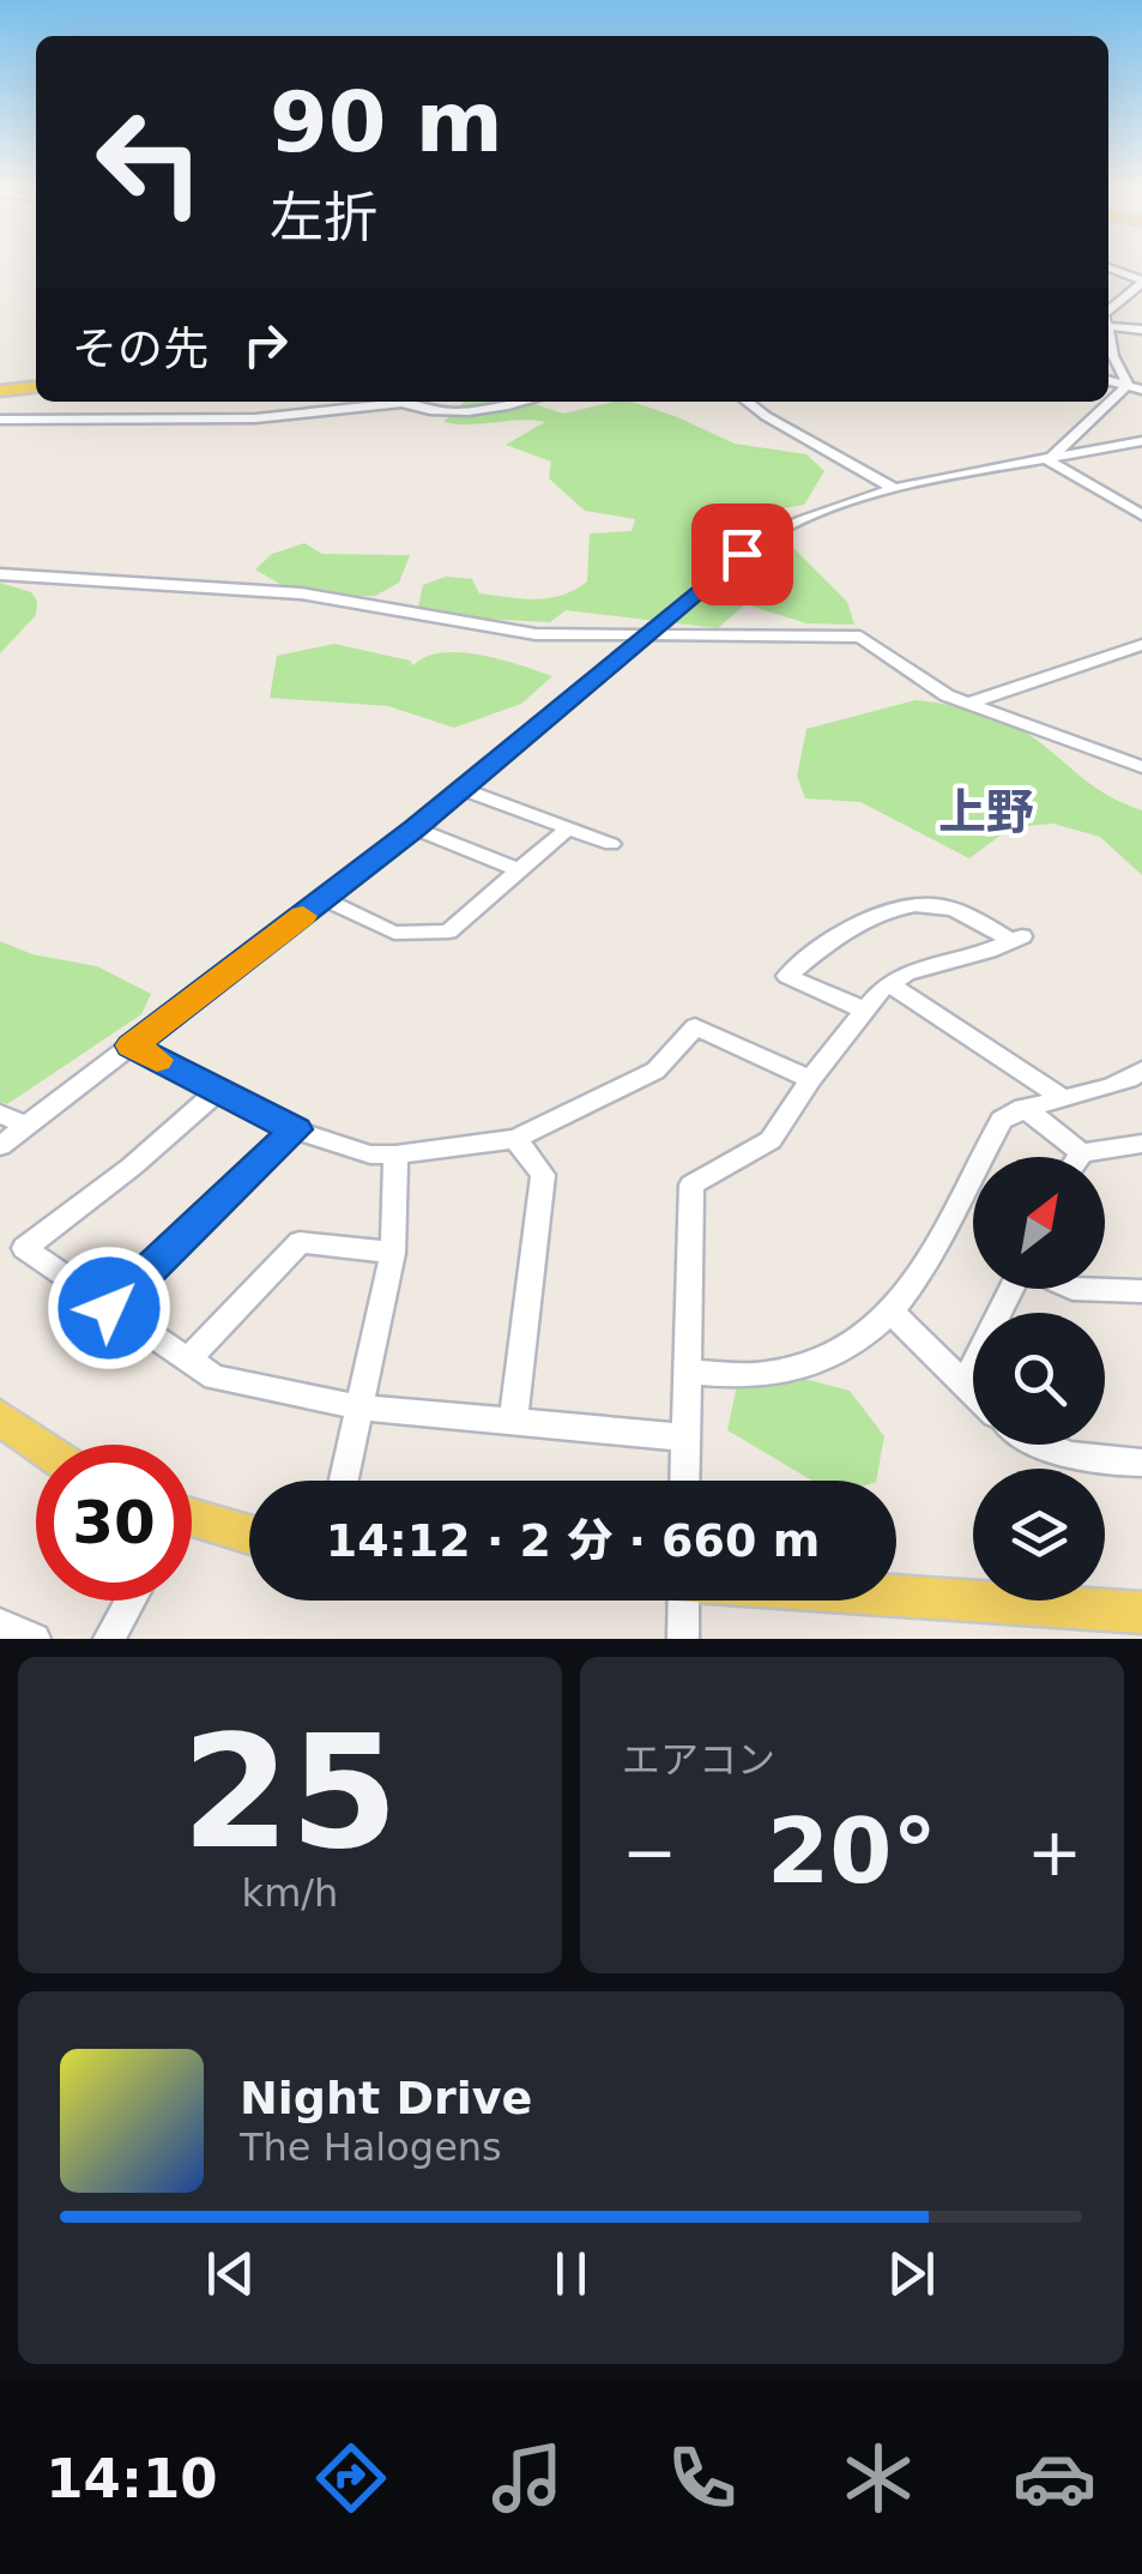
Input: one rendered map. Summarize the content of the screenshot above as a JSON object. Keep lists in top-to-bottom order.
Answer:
{
  "districts": ["上野"],
  "north": "top right",
  "page": {
    "turn": ["90 m", "左折"],
    "then": "その先",
    "limit": "30",
    "trip": "14:12 · 2 分 · 660 m",
    "tile": [
      ["25", "km/h"],
      "エアコン"
    ],
    "heat": ["−", "20°", "+"],
    "song": ["Night Drive", "The Halogens"],
    "tabs": "14:10"
  }
}
